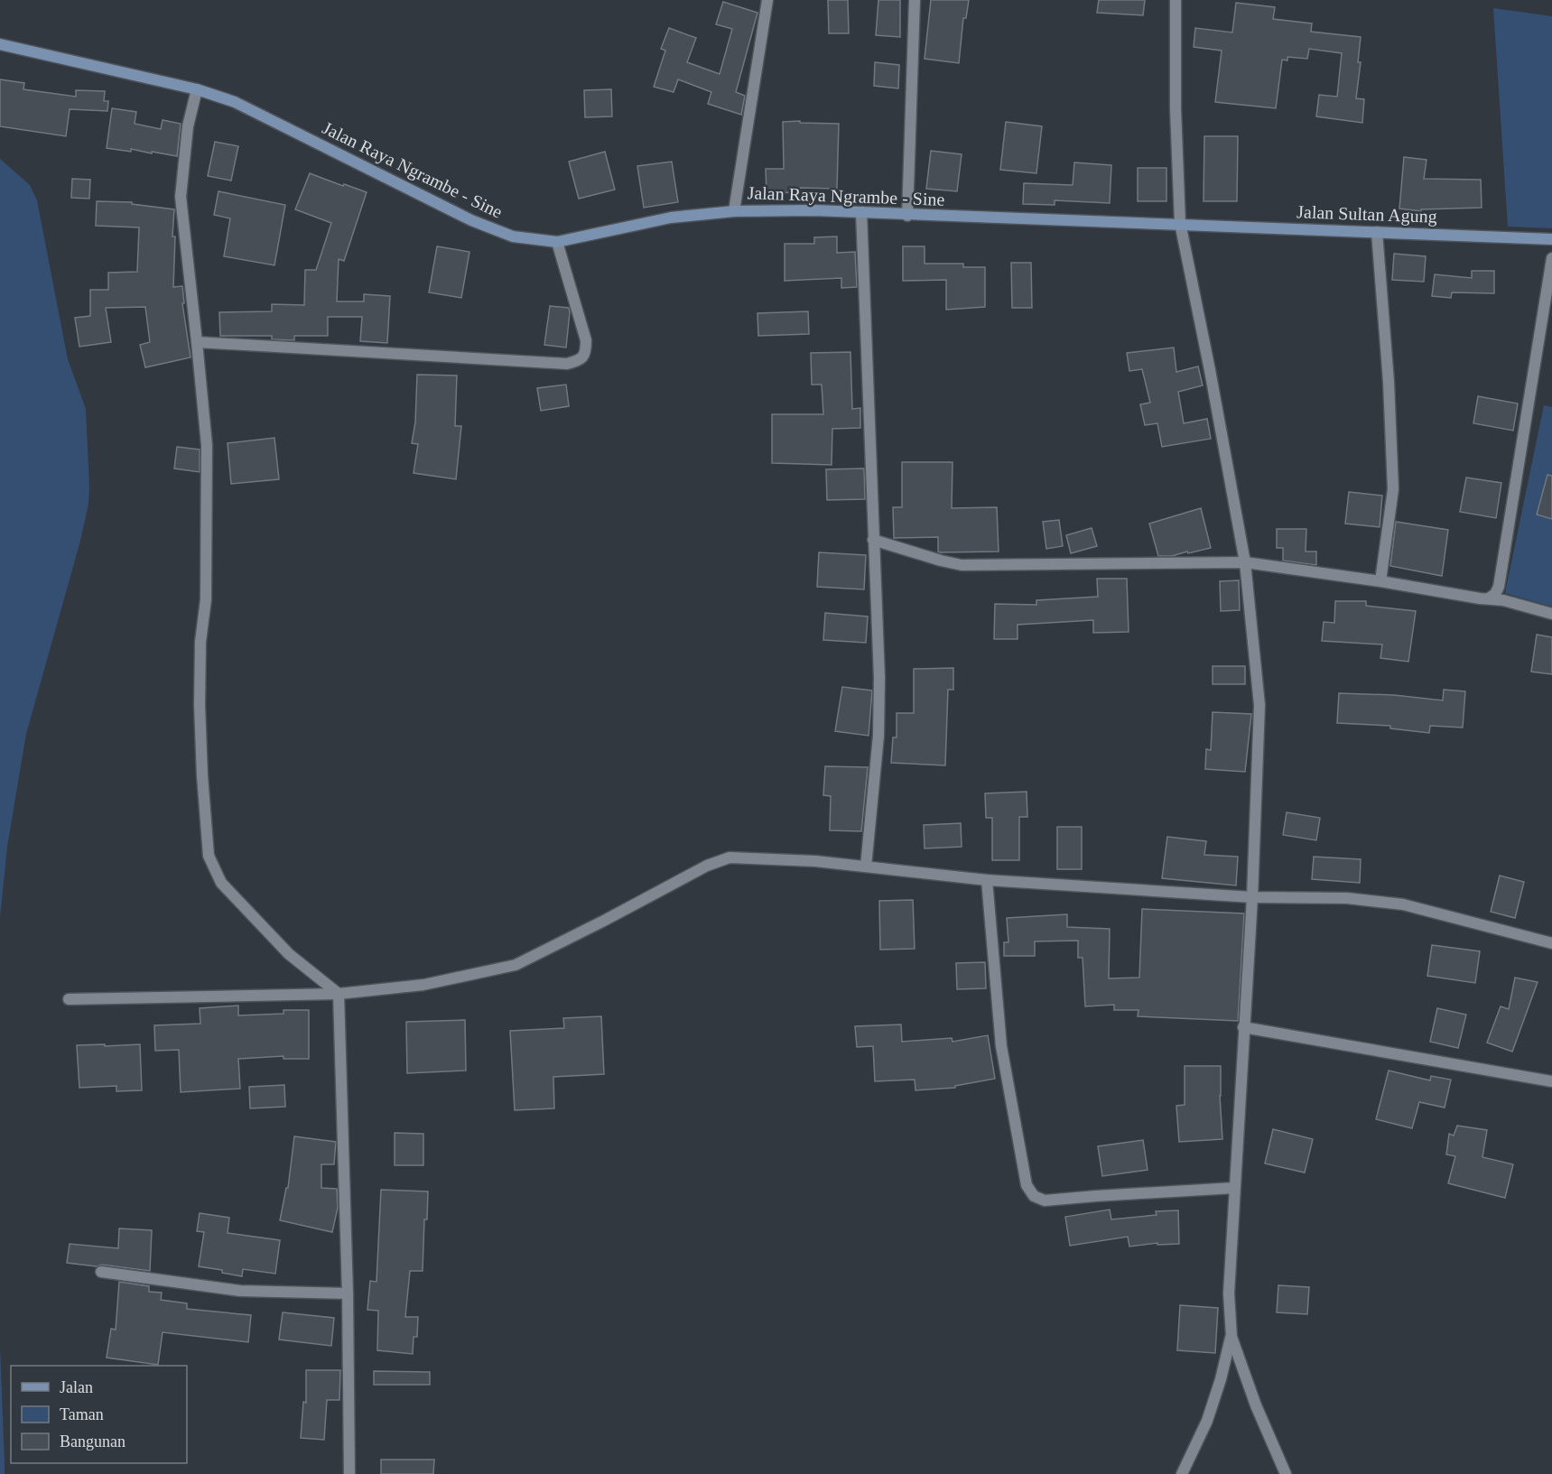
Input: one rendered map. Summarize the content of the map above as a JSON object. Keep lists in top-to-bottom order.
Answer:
{
  "streets": {
    "main road": ["Jalan Raya Ngrambe - Sine", "Jalan Sultan Agung"]
  },
  "crossings": [
    ["Jalan Raya Ngrambe - Sine", "Jalan Sultan Agung"]
  ],
  "legend": ["Jalan", "Taman", "Bangunan"]
}
